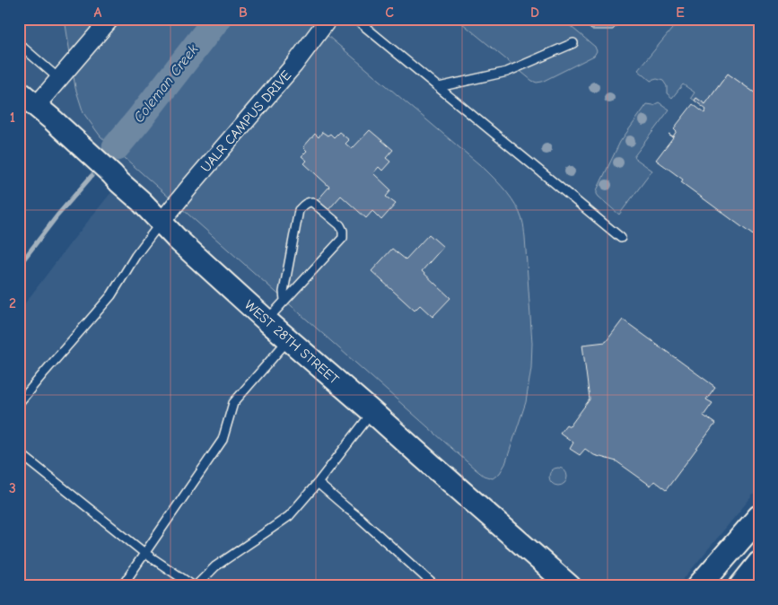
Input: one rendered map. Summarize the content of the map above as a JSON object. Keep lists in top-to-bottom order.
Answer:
{
  "streets": {
    "street": ["UALR CAMPUS DRIVE", "WEST 28TH STREET"]
  },
  "crossings": [
    ["UALR CAMPUS DRIVE", "WEST 28TH STREET"]
  ],
  "water": ["Coleman Creek"],
  "grid": {
    "columns": [
      "A",
      "B",
      "C",
      "D",
      "E"
    ],
    "rows": ["1", "2", "3"]
  }
}
